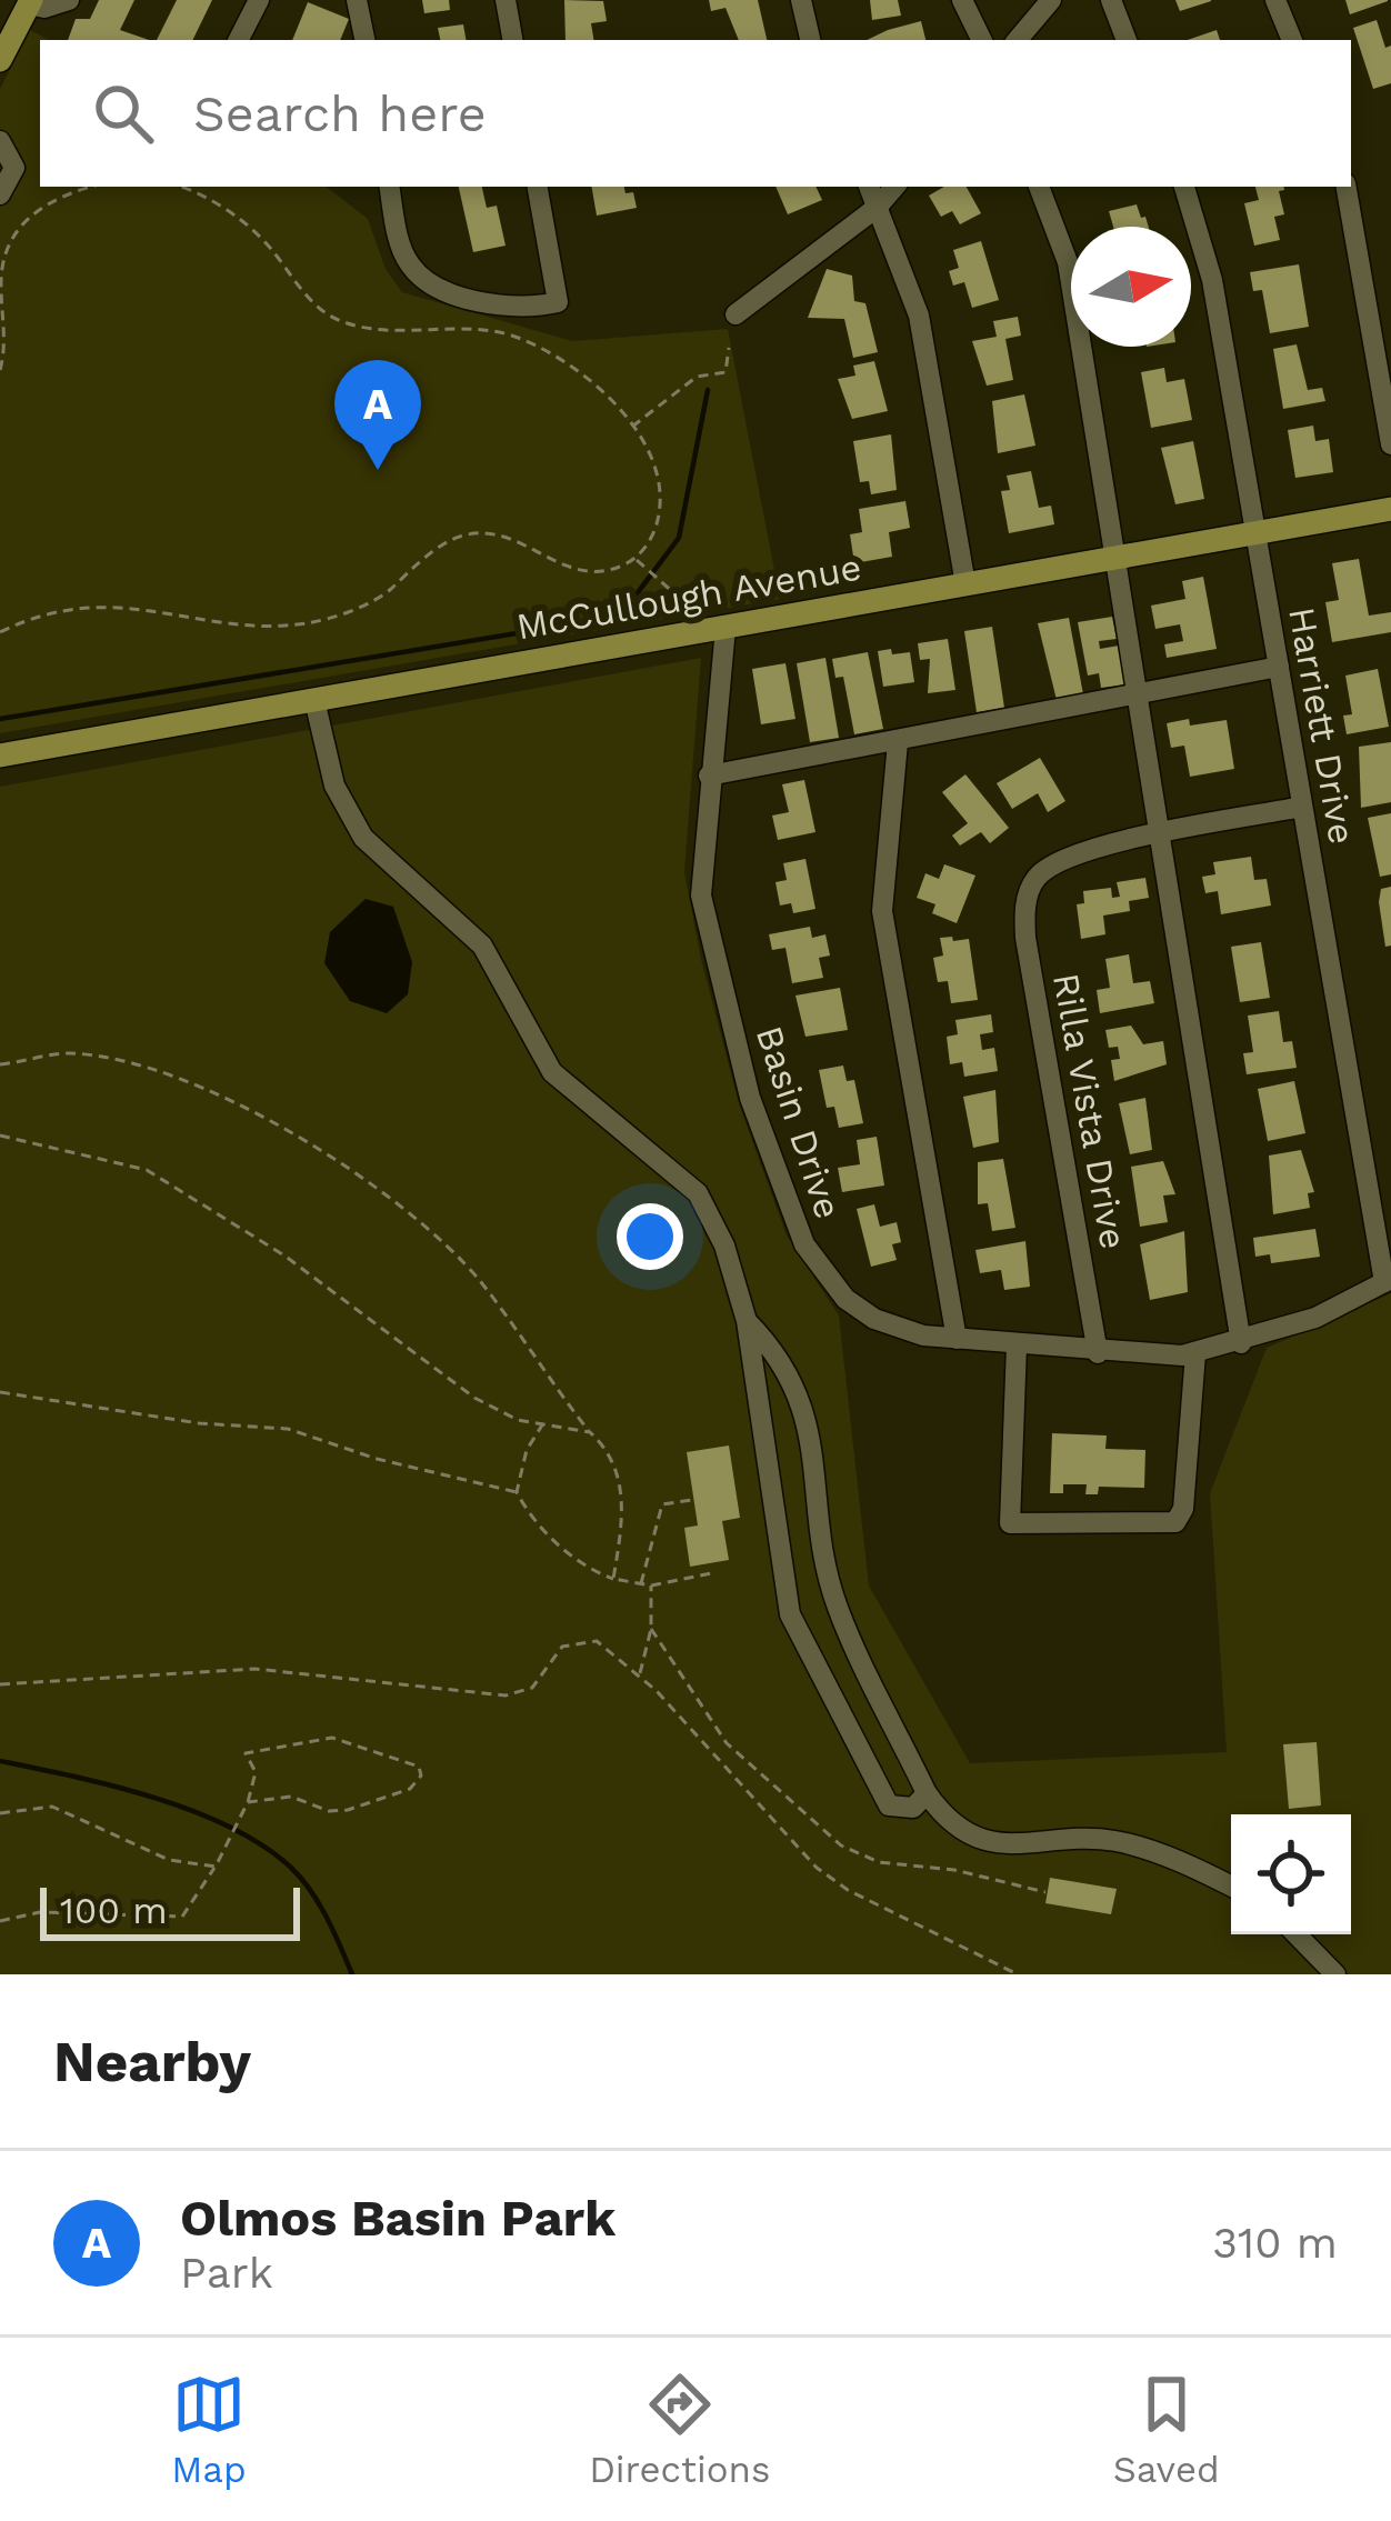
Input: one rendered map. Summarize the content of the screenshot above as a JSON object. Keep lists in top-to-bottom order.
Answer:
{
  "streets": {
    "main road": ["McCullough Avenue"],
    "street": ["Harriett Drive", "Rilla Vista Drive", "Basin Drive"]
  },
  "crossings": [
    ["McCullough Avenue", "Harriett Drive"],
    ["McCullough Avenue", "Basin Drive"],
    ["Harriett Drive", "Basin Drive"],
    ["Rilla Vista Drive", "Basin Drive"]
  ],
  "scale_bar": "100 m",
  "north": "right",
  "page": {
    "search": "Search here",
    "pins": "A",
    "scale": "100 m",
    "heading": "Nearby",
    "list": [
      {
        "mark": "A",
        "name": "Olmos Basin Park",
        "note": "Park",
        "value": "310 m"
      }
    ],
    "nav": ["Map", "Directions", "Saved"]
  }
}
